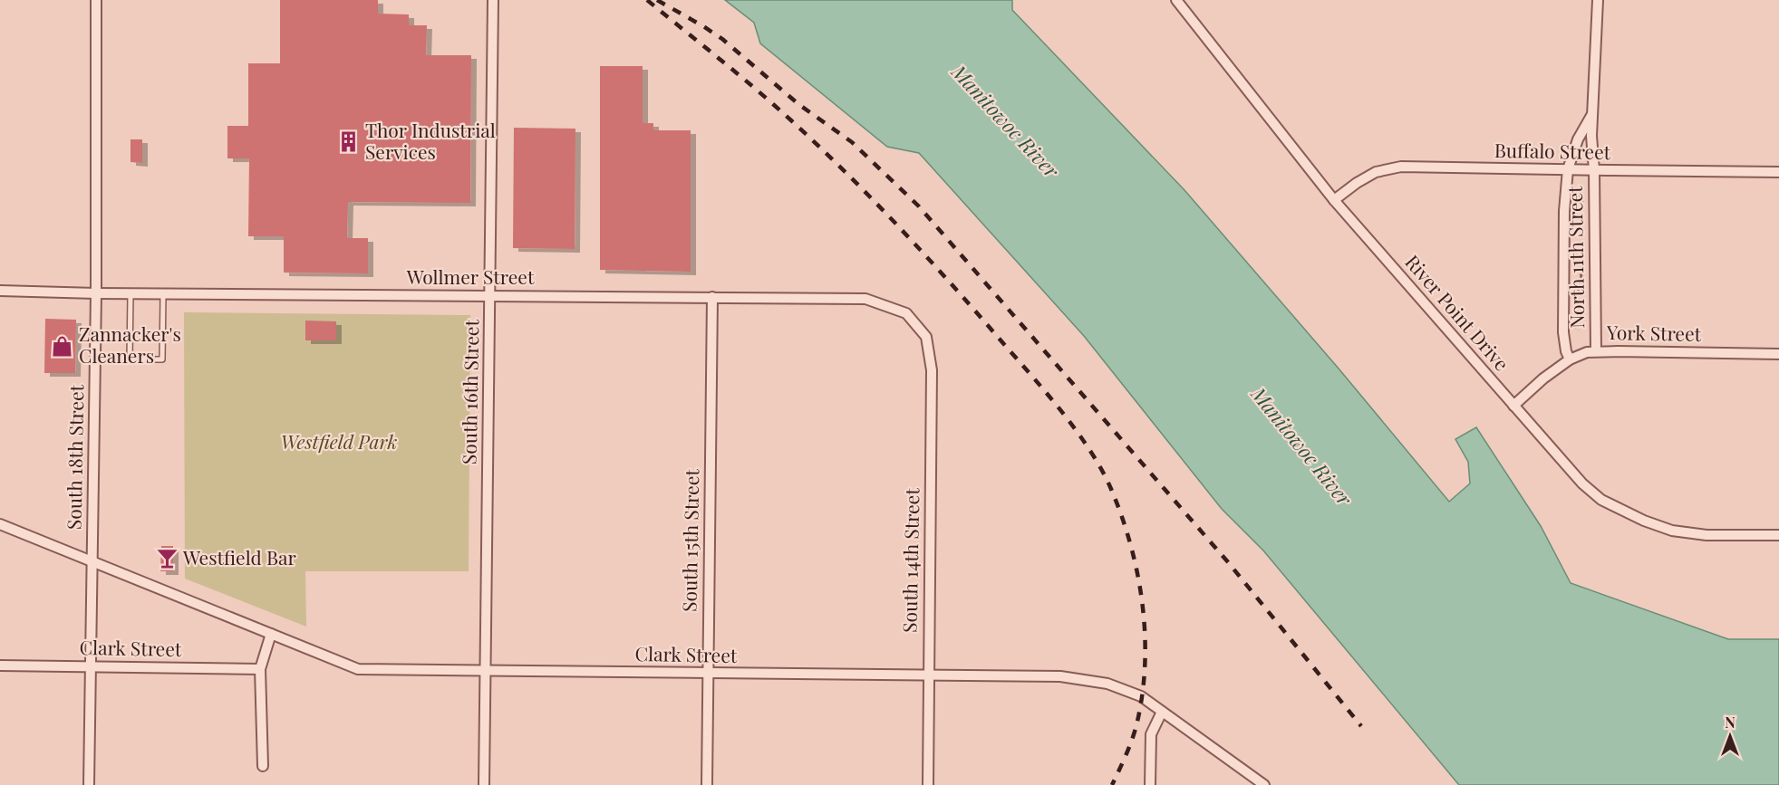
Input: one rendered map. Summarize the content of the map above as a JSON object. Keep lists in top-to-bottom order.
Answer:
{
  "streets": {
    "street": [
      "Buffalo Street",
      "North 11th Street",
      "Wollmer Street",
      "River Point Drive",
      "York Street",
      "South 16th Street",
      "South 18th Street",
      "South 15th Street",
      "South 14th Street",
      "Clark Street"
    ]
  },
  "crossings": [
    ["Buffalo Street", "North 11th Street"],
    ["Buffalo Street", "River Point Drive"],
    ["North 11th Street", "York Street"],
    ["Wollmer Street", "South 16th Street"],
    ["Wollmer Street", "South 18th Street"],
    ["Wollmer Street", "South 15th Street"],
    ["Wollmer Street", "South 14th Street"],
    ["River Point Drive", "York Street"],
    ["South 16th Street", "Clark Street"],
    ["South 18th Street", "Clark Street"],
    ["South 15th Street", "Clark Street"],
    ["South 14th Street", "Clark Street"]
  ],
  "water": ["Manitowoc River"],
  "parks": ["Westfield Park"],
  "places": {
    "building": ["Thor Industrial Services"],
    "shop": ["Zannacker's Cleaners"],
    "bar": ["Westfield Bar"]
  },
  "north": "top"
}
